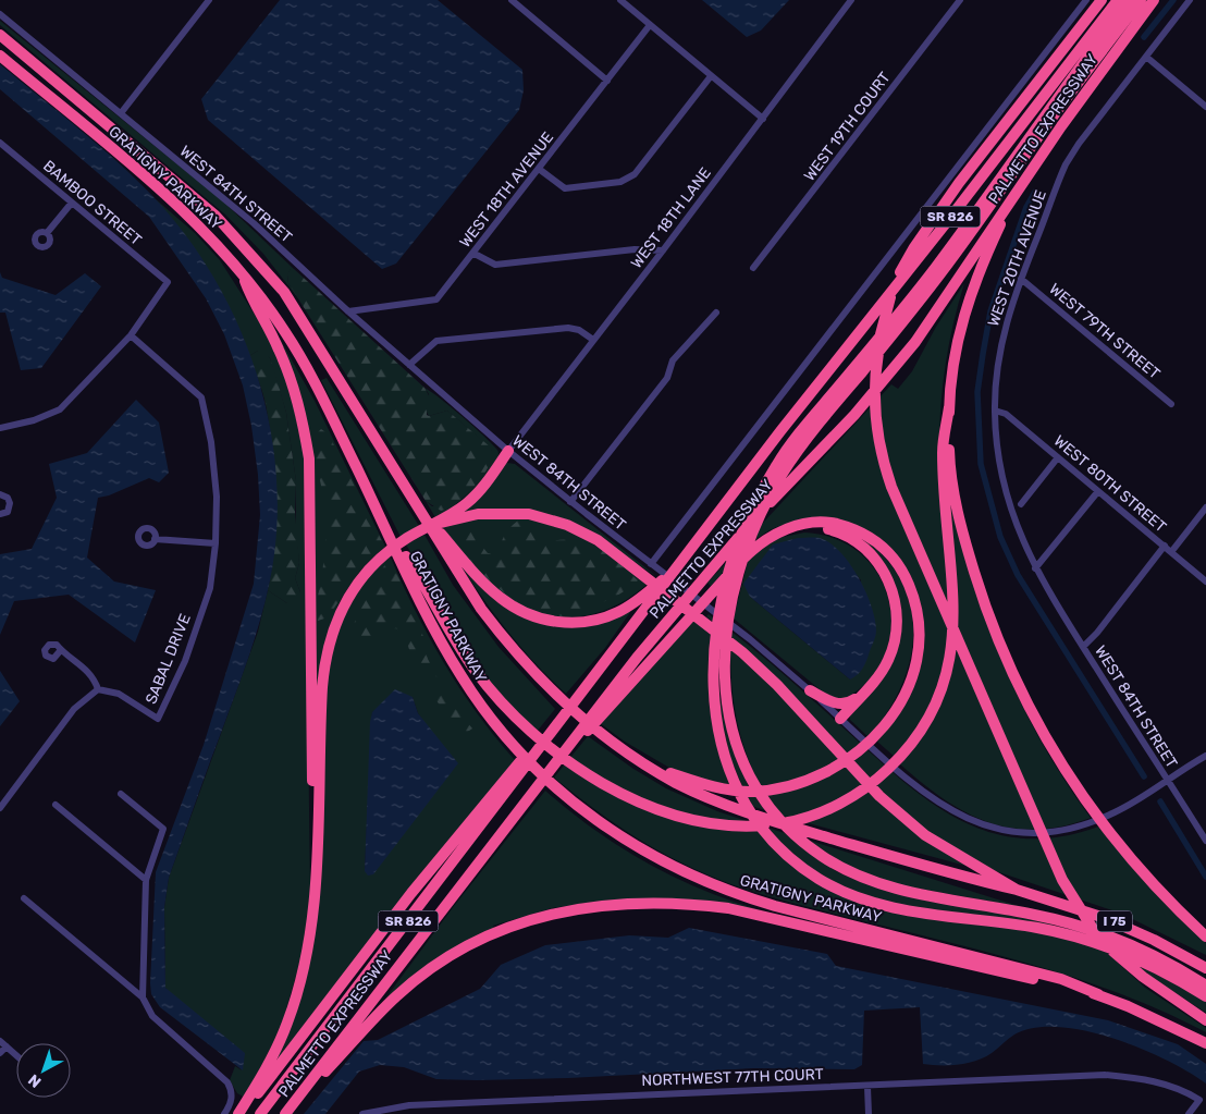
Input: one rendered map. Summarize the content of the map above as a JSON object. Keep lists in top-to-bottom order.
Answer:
{
  "streets": {
    "highway": [
      "PALMETTO EXPRESSWAY",
      "GRATIGNY PARKWAY",
      "SR 826",
      "I 75"
    ],
    "street": [
      "WEST 19TH COURT",
      "WEST 18TH AVENUE",
      "WEST 84TH STREET",
      "BAMBOO STREET",
      "WEST 18TH LANE",
      "WEST 20TH AVENUE",
      "WEST 79TH STREET",
      "WEST 80TH STREET",
      "SABAL DRIVE",
      "NORTHWEST 77TH COURT"
    ]
  },
  "crossings": [
    ["GRATIGNY PARKWAY", "I 75"],
    ["WEST 18TH AVENUE", "WEST 84TH STREET"],
    ["WEST 84TH STREET", "WEST 18TH LANE"],
    ["WEST 84TH STREET", "WEST 20TH AVENUE"],
    ["BAMBOO STREET", "SABAL DRIVE"],
    ["WEST 20TH AVENUE", "WEST 79TH STREET"],
    ["WEST 20TH AVENUE", "WEST 80TH STREET"]
  ],
  "north": "bottom left"
}
